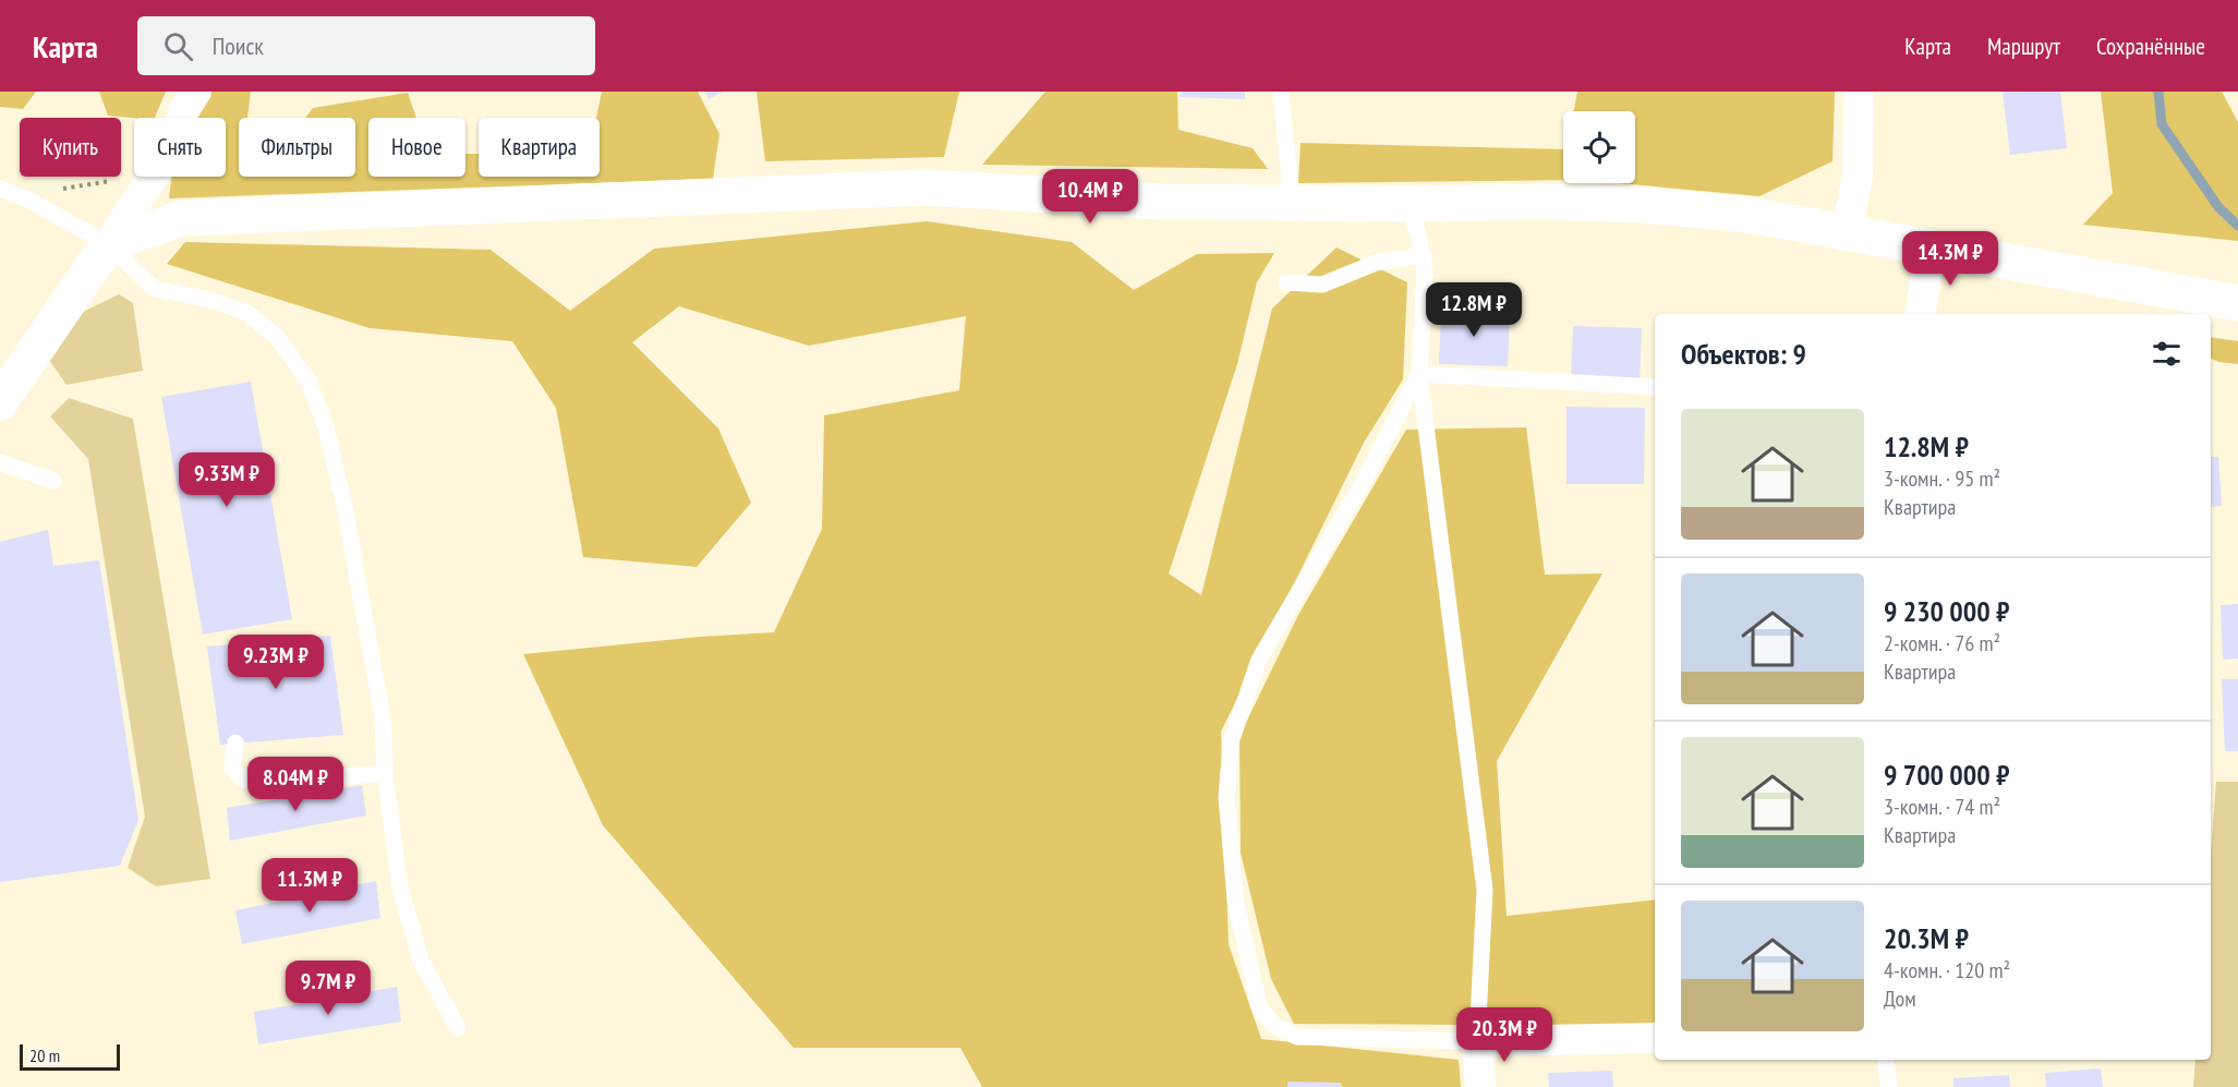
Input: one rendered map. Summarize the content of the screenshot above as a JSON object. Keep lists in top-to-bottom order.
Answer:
{
  "scale_bar": "20 m",
  "page": {
    "header": "Карта",
    "search": "Поиск",
    "nav": ["Карта", "Маршрут", "Сохранённые"],
    "chip": [
      "Купить",
      "Снять",
      "Фильтры",
      "Новое",
      "Квартира"
    ],
    "price": [
      "10.4M ₽",
      "14.3M ₽",
      "12.8M ₽",
      "9.33M ₽",
      "9.23M ₽",
      "8.04M ₽",
      "11.3M ₽",
      "9.7M ₽",
      "20.3M ₽"
    ],
    "heading": "Объектов: 9",
    "list": [
      {
        "name": "12.8M ₽",
        "note": "3-комн. · 95 m² · Квартира"
      },
      {
        "name": "9 230 000 ₽",
        "note": "2-комн. · 76 m² · Квартира"
      },
      {
        "name": "9 700 000 ₽",
        "note": "3-комн. · 74 m² · Квартира"
      },
      {
        "name": "20.3M ₽",
        "note": "4-комн. · 120 m² · Дом"
      }
    ],
    "scale": "20 m"
  }
}
